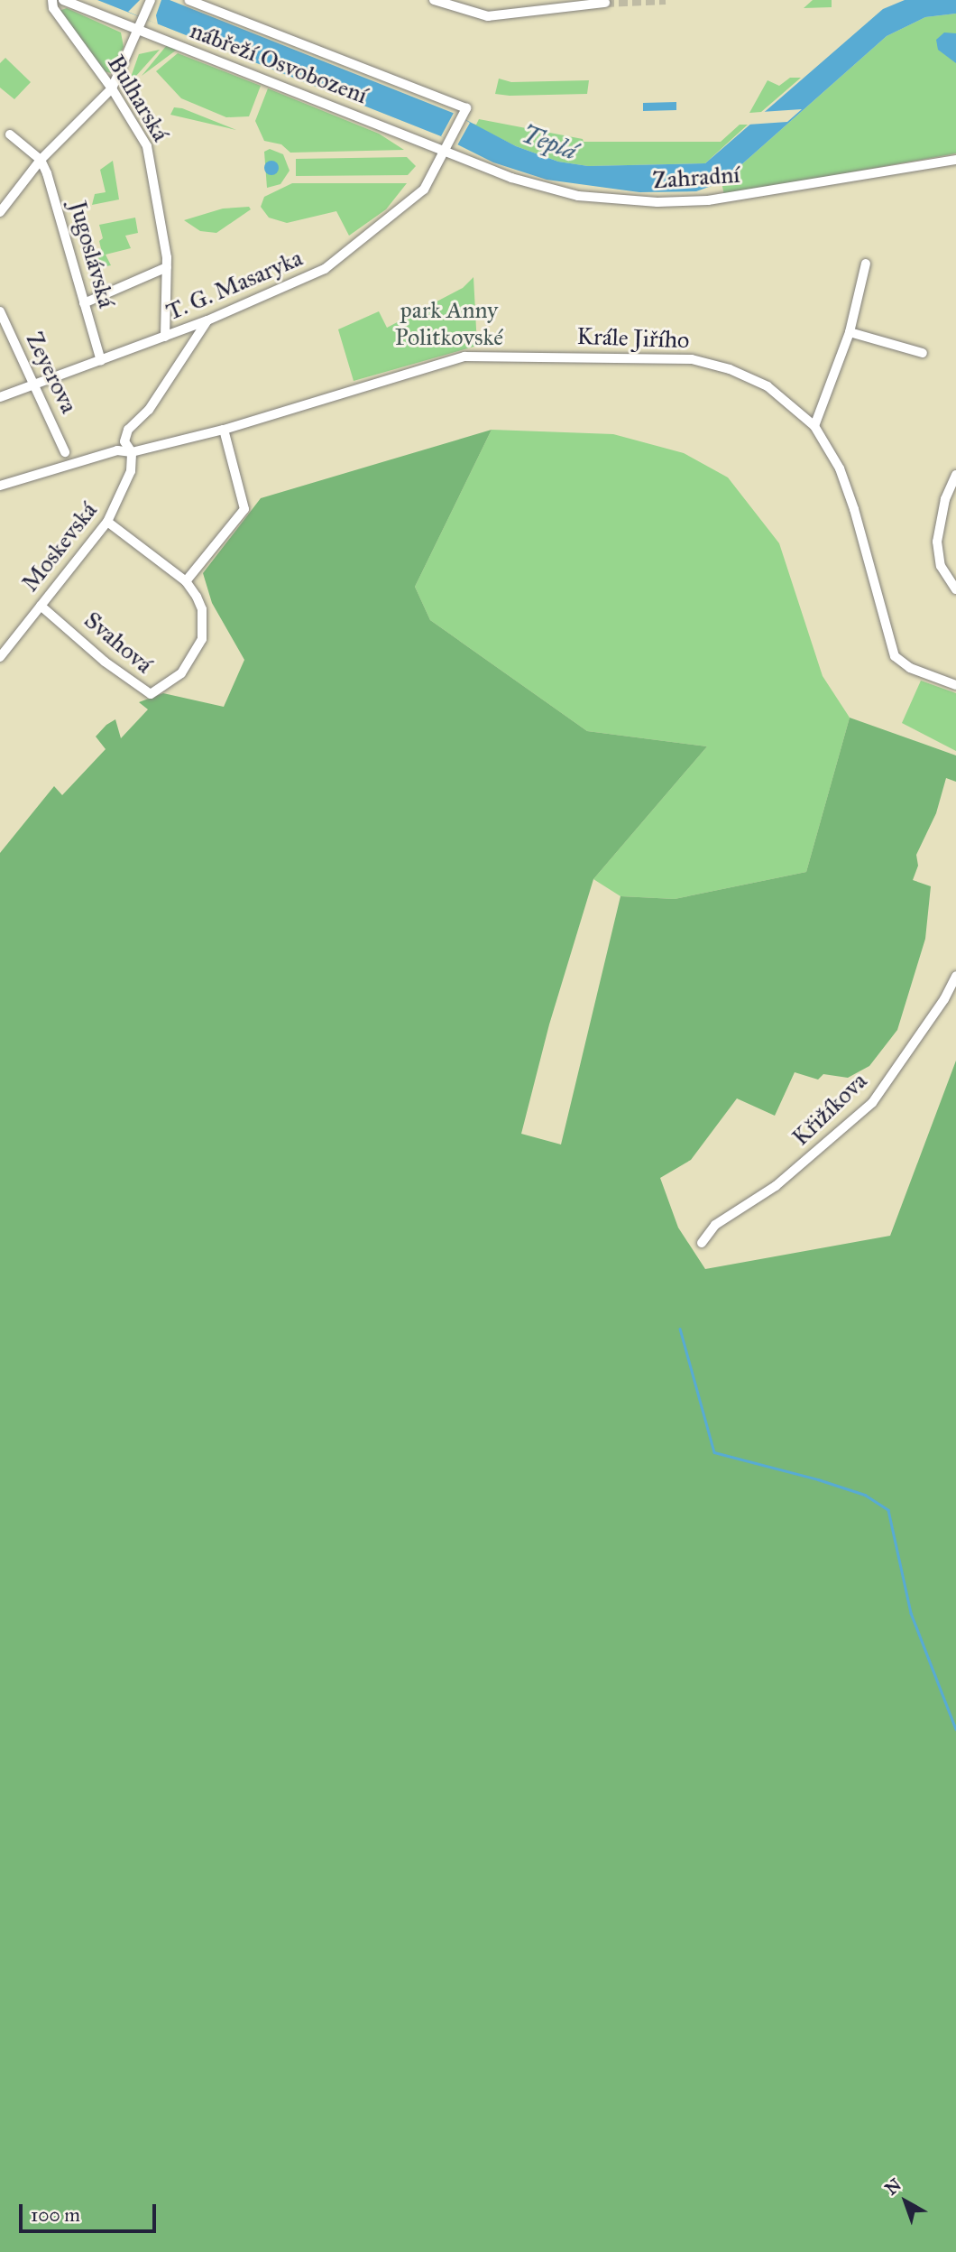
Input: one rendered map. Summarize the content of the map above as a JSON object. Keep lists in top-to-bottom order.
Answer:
{
  "streets": {
    "street": [
      "nábřeží Osvobození",
      "Bulharská",
      "Zahradní",
      "Jugoslávská",
      "T. G. Masaryka",
      "Krále Jiřího",
      "Zeyerova",
      "Moskevská",
      "Svahová",
      "Křižíkova"
    ]
  },
  "crossings": [
    ["nábřeží Osvobození", "Zahradní"],
    ["nábřeží Osvobození", "T. G. Masaryka"],
    ["Bulharská", "T. G. Masaryka"],
    ["Zahradní", "T. G. Masaryka"],
    ["Jugoslávská", "T. G. Masaryka"],
    ["T. G. Masaryka", "Zeyerova"],
    ["T. G. Masaryka", "Moskevská"],
    ["Krále Jiřího", "Moskevská"],
    ["Moskevská", "Svahová"]
  ],
  "water": ["Teplá"],
  "parks": ["park Anny Politkovské"],
  "scale_bar": "100 m",
  "north": "top left"
}
